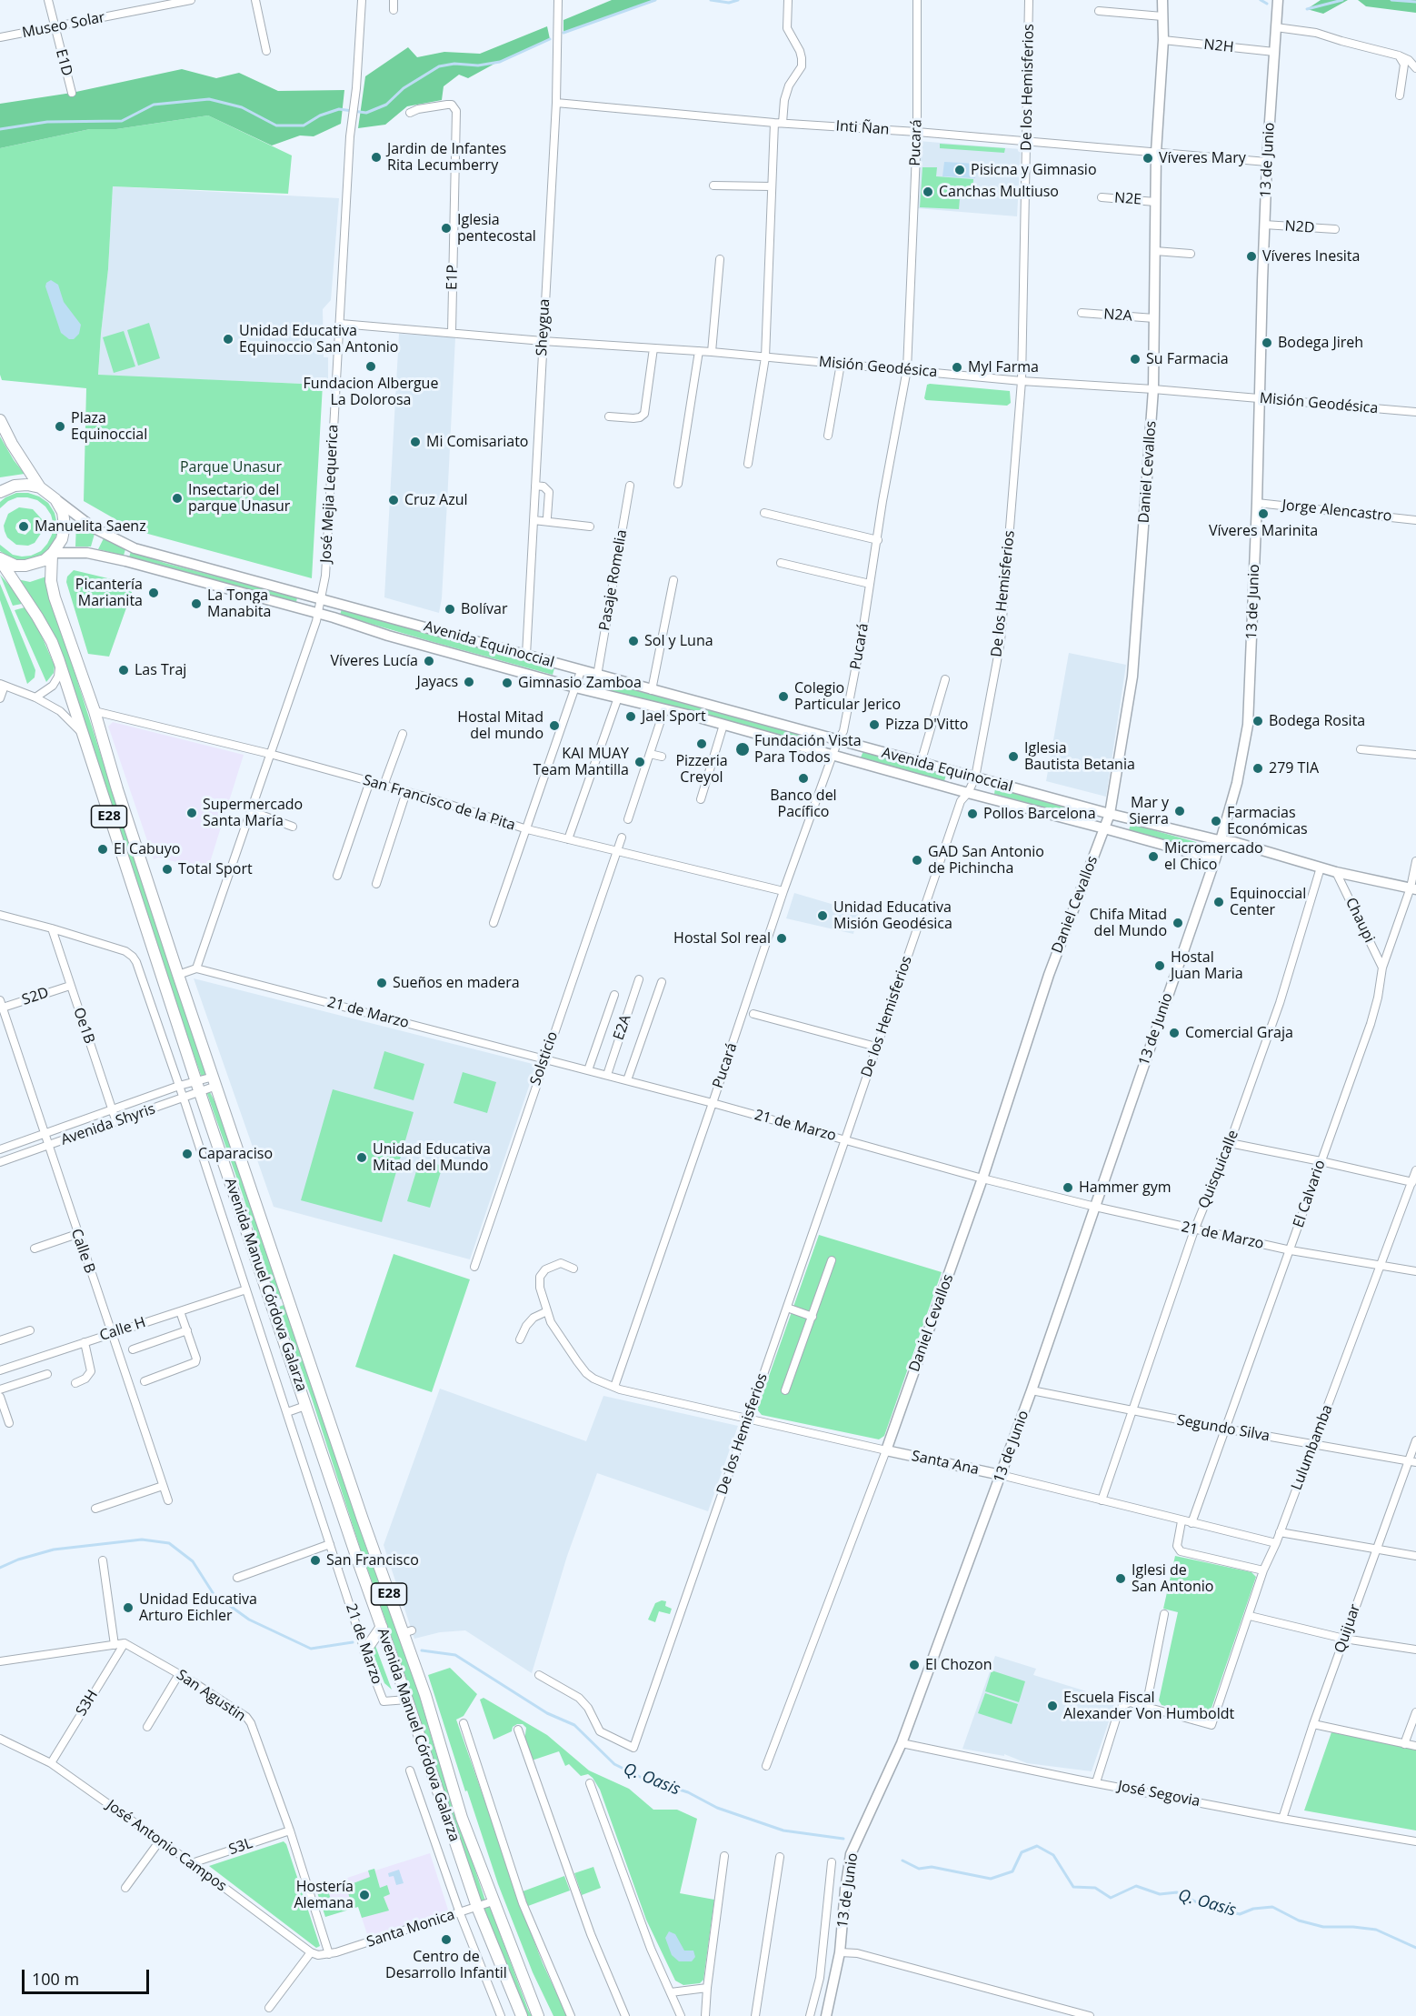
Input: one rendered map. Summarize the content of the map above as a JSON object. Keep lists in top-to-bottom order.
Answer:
{
  "streets": {
    "main road": [
      "13 de Junio",
      "Daniel Cevallos",
      "Avenida Equinoccial",
      "E28",
      "Avenida Manuel Córdova Galarza",
      "Santa Ana"
    ],
    "street": [
      "Museo Solar",
      "N2H",
      "E1D",
      "De los Hemisferios",
      "Inti Ñan",
      "Pucará",
      "N2E",
      "N2D",
      "E1P",
      "N2A",
      "Sheygua",
      "Misión Geodésica",
      "José Mejia Lequerica",
      "Jorge Alencastro",
      "Pasaje Romelia",
      "San Francisco de la Pita",
      "Chaupi",
      "S2D",
      "21 de Marzo",
      "Oe1B",
      "E2A",
      "Solsticio",
      "Avenida Shyris",
      "Quisquicalle",
      "El Calvario",
      "Calle B",
      "Calle H",
      "Segundo Silva",
      "Lulumbamba",
      "Quijuar",
      "San Agustin",
      "S3H",
      "José Segovia",
      "José Antonio Campos",
      "S3L",
      "Santa Monica"
    ]
  },
  "crossings": [
    ["Museo Solar", "E1D"],
    ["N2H", "13 de Junio"],
    ["N2H", "Daniel Cevallos"],
    ["De los Hemisferios", "Inti Ñan"],
    ["De los Hemisferios", "Misión Geodésica"],
    ["De los Hemisferios", "Avenida Equinoccial"],
    ["De los Hemisferios", "21 de Marzo"],
    ["De los Hemisferios", "Santa Ana"],
    ["Inti Ñan", "Pucará"],
    ["Inti Ñan", "13 de Junio"],
    ["Inti Ñan", "Sheygua"],
    ["Inti Ñan", "Daniel Cevallos"],
    ["Pucará", "Misión Geodésica"],
    ["Pucará", "Avenida Equinoccial"],
    ["Pucará", "San Francisco de la Pita"],
    ["Pucará", "21 de Marzo"],
    ["Pucará", "Santa Ana"],
    ["13 de Junio", "N2D"],
    ["13 de Junio", "Misión Geodésica"],
    ["13 de Junio", "Jorge Alencastro"],
    ["13 de Junio", "Avenida Equinoccial"],
    ["13 de Junio", "21 de Marzo"],
    ["13 de Junio", "Segundo Silva"],
    ["13 de Junio", "Santa Ana"],
    ["13 de Junio", "José Segovia"],
    ["N2E", "Daniel Cevallos"],
    ["E1P", "Misión Geodésica"],
    ["N2A", "Daniel Cevallos"],
    ["Sheygua", "Misión Geodésica"],
    ["Sheygua", "Avenida Equinoccial"],
    ["Misión Geodésica", "Daniel Cevallos"],
    ["Misión Geodésica", "José Mejia Lequerica"],
    ["Daniel Cevallos", "Avenida Equinoccial"],
    ["Daniel Cevallos", "21 de Marzo"],
    ["Daniel Cevallos", "Santa Ana"],
    ["José Mejia Lequerica", "Avenida Equinoccial"],
    ["José Mejia Lequerica", "San Francisco de la Pita"],
    ["José Mejia Lequerica", "21 de Marzo"],
    ["Pasaje Romelia", "Avenida Equinoccial"],
    ["Avenida Equinoccial", "E28"],
    ["Avenida Equinoccial", "Chaupi"],
    ["Avenida Equinoccial", "Quisquicalle"],
    ["Avenida Equinoccial", "El Calvario"],
    ["Avenida Equinoccial", "Avenida Manuel Córdova Galarza"],
    ["San Francisco de la Pita", "Solsticio"],
    ["San Francisco de la Pita", "Avenida Manuel Córdova Galarza"],
    ["E28", "Avenida Manuel Córdova Galarza"],
    ["Chaupi", "El Calvario"],
    ["S2D", "Oe1B"],
    ["S2D", "Calle B"],
    ["21 de Marzo", "Oe1B"],
    ["21 de Marzo", "E2A"],
    ["21 de Marzo", "Solsticio"],
    ["21 de Marzo", "Avenida Shyris"],
    ["21 de Marzo", "Quisquicalle"],
    ["21 de Marzo", "El Calvario"],
    ["21 de Marzo", "Avenida Manuel Córdova Galarza"],
    ["21 de Marzo", "Calle H"],
    ["21 de Marzo", "Lulumbamba"],
    ["Oe1B", "Avenida Shyris"],
    ["Avenida Shyris", "Calle B"],
    ["Avenida Shyris", "Avenida Manuel Córdova Galarza"],
    ["Quisquicalle", "Segundo Silva"],
    ["Quisquicalle", "Santa Ana"],
    ["El Calvario", "Segundo Silva"],
    ["El Calvario", "Santa Ana"],
    ["Calle B", "Calle H"],
    ["Avenida Manuel Córdova Galarza", "Santa Monica"],
    ["Segundo Silva", "Lulumbamba"],
    ["Segundo Silva", "Quijuar"],
    ["Lulumbamba", "Santa Ana"],
    ["Quijuar", "José Segovia"],
    ["San Agustin", "S3H"],
    ["San Agustin", "S3L"],
    ["San Agustin", "Santa Monica"],
    ["S3H", "José Antonio Campos"],
    ["José Antonio Campos", "S3L"]
  ],
  "water": ["Q. Oasis"],
  "parks": ["Parque Unasur"],
  "places": [
    "Jardin de Infantes Rita Lecumberry",
    "Víveres Mary",
    "Pisicna y Gimnasio",
    "Canchas Multiuso",
    "Iglesia pentecostal",
    "Víveres Inesita",
    "Unidad Educativa Equinoccio San Antonio",
    "Bodega Jireh",
    "Su Farmacia",
    "Fundacion Albergue La Dolorosa",
    "Myl Farma",
    "Plaza Equinoccial",
    "Mi Comisariato",
    "Insectario del parque Unasur",
    "Cruz Azul",
    "Víveres Marinita",
    "Manuelita Saenz",
    "Picantería Marianita",
    "La Tonga Manabita",
    "Bolívar",
    "Sol y Luna",
    "Víveres Lucía",
    "Las Traj",
    "Jayacs",
    "Gimnasio Zamboa",
    "Colegio Particular Jerico",
    "Jael Sport",
    "Bodega Rosita",
    "Pizza D'Vitto",
    "Hostal Mitad del mundo",
    "Pizzeria Creyol",
    "Fundación Vista Para Todos",
    "Iglesia Bautista Betania",
    "KAI MUAY Team Mantilla",
    "279 TIA",
    "Banco del Pacífico",
    "Mar y Sierra",
    "Supermercado Santa María",
    "Pollos Barcelona",
    "Farmacias Económicas",
    "El Cabuyo",
    "Micromercado el Chico",
    "GAD San Antonio de Pichincha",
    "Total Sport",
    "Equinoccial Center",
    "Unidad Educativa Misión Geodésica",
    "Chifa Mitad del Mundo",
    "Hostal Sol real",
    "Hostal Juan Maria",
    "Sueños en madera",
    "Comercial Graja",
    "Caparaciso",
    "Unidad Educativa Mitad del Mundo",
    "Hammer gym",
    "San Francisco",
    "Iglesi de San Antonio",
    "Unidad Educativa Arturo Eichler",
    "El Chozon",
    "Escuela Fiscal Alexander Von Humboldt",
    "Hostería Alemana",
    "Centro de Desarrollo Infantil"
  ],
  "scale_bar": "100 m"
}
